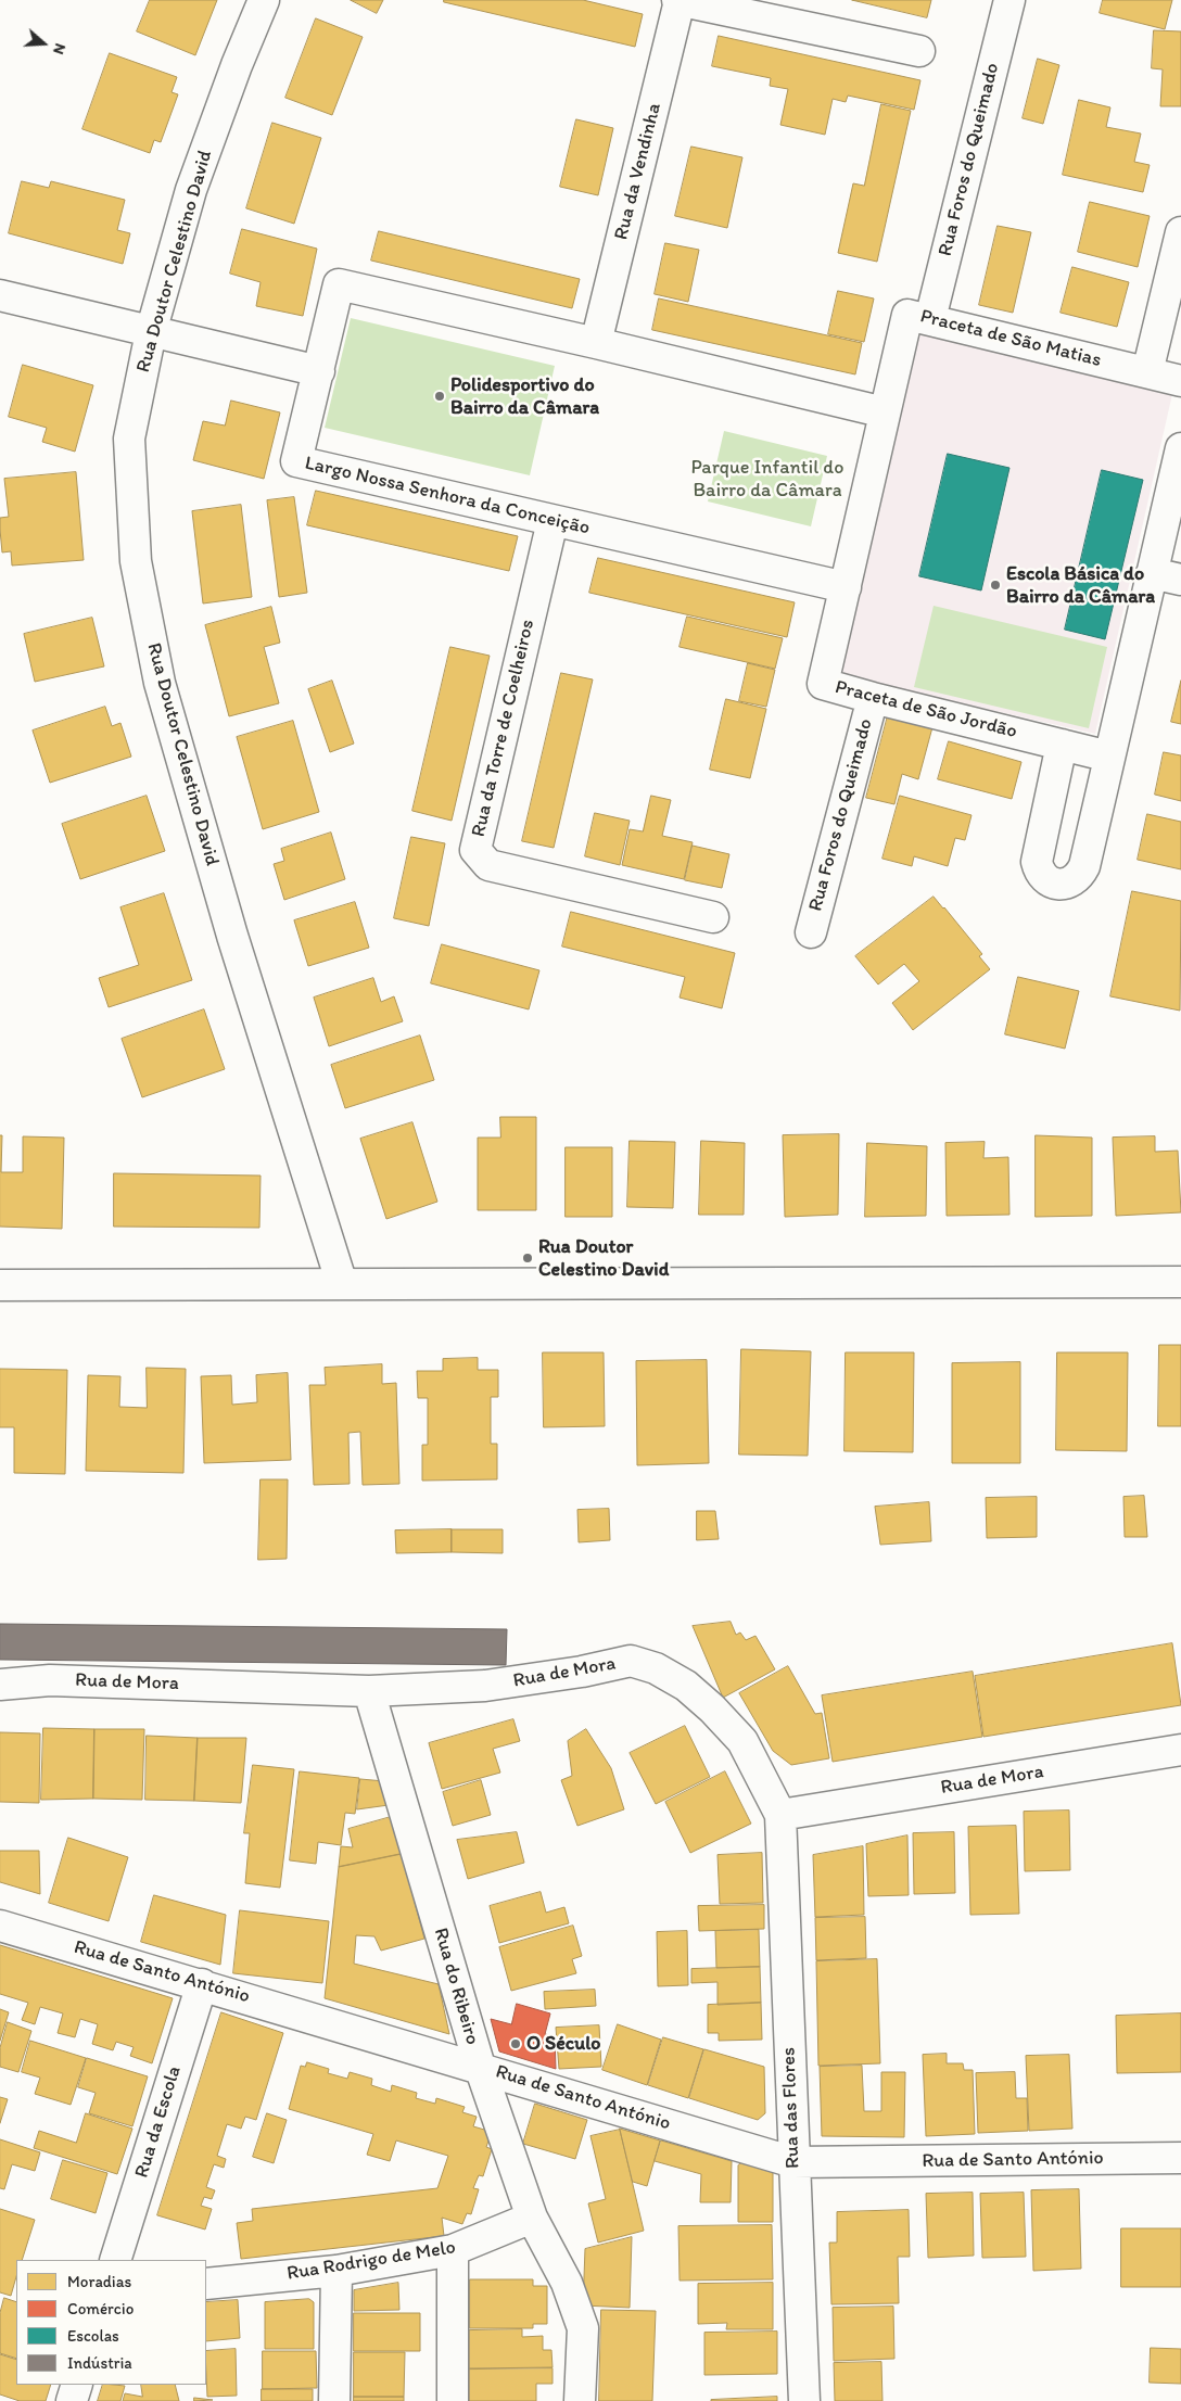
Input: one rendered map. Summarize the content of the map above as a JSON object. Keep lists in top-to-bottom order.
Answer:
{
  "streets": {
    "street": [
      "Rua Foros do Queimado",
      "Rua da Vendinha",
      "Rua Doutor Celestino David",
      "Praceta de São Matias",
      "Largo Nossa Senhora da Conceição",
      "Praceta de São Jordão",
      "Rua da Torre de Coelheiros",
      "Rua de Mora",
      "Rua de Santo António",
      "Rua do Ribeiro",
      "Rua das Flores",
      "Rua da Escola",
      "Rua Rodrigo de Melo"
    ]
  },
  "crossings": [
    ["Rua Foros do Queimado", "Praceta de São Matias"],
    ["Rua Foros do Queimado", "Praceta de São Jordão"],
    ["Rua da Vendinha", "Largo Nossa Senhora da Conceição"],
    ["Praceta de São Matias", "Largo Nossa Senhora da Conceição"],
    ["Largo Nossa Senhora da Conceição", "Praceta de São Jordão"],
    ["Largo Nossa Senhora da Conceição", "Rua da Torre de Coelheiros"],
    ["Rua de Mora", "Rua do Ribeiro"],
    ["Rua de Mora", "Rua das Flores"],
    ["Rua de Santo António", "Rua do Ribeiro"],
    ["Rua de Santo António", "Rua das Flores"],
    ["Rua de Santo António", "Rua da Escola"],
    ["Rua do Ribeiro", "Rua Rodrigo de Melo"]
  ],
  "parks": ["Parque Infantil do Bairro da Câmara"],
  "places": [
    "Polidesportivo do Bairro da Câmara",
    "Escola Básica do Bairro da Câmara",
    "Rua Doutor Celestino David",
    "O Século"
  ],
  "legend": [
    "Moradias",
    "Comércio",
    "Escolas",
    "Indústria"
  ],
  "north": "right"
}
